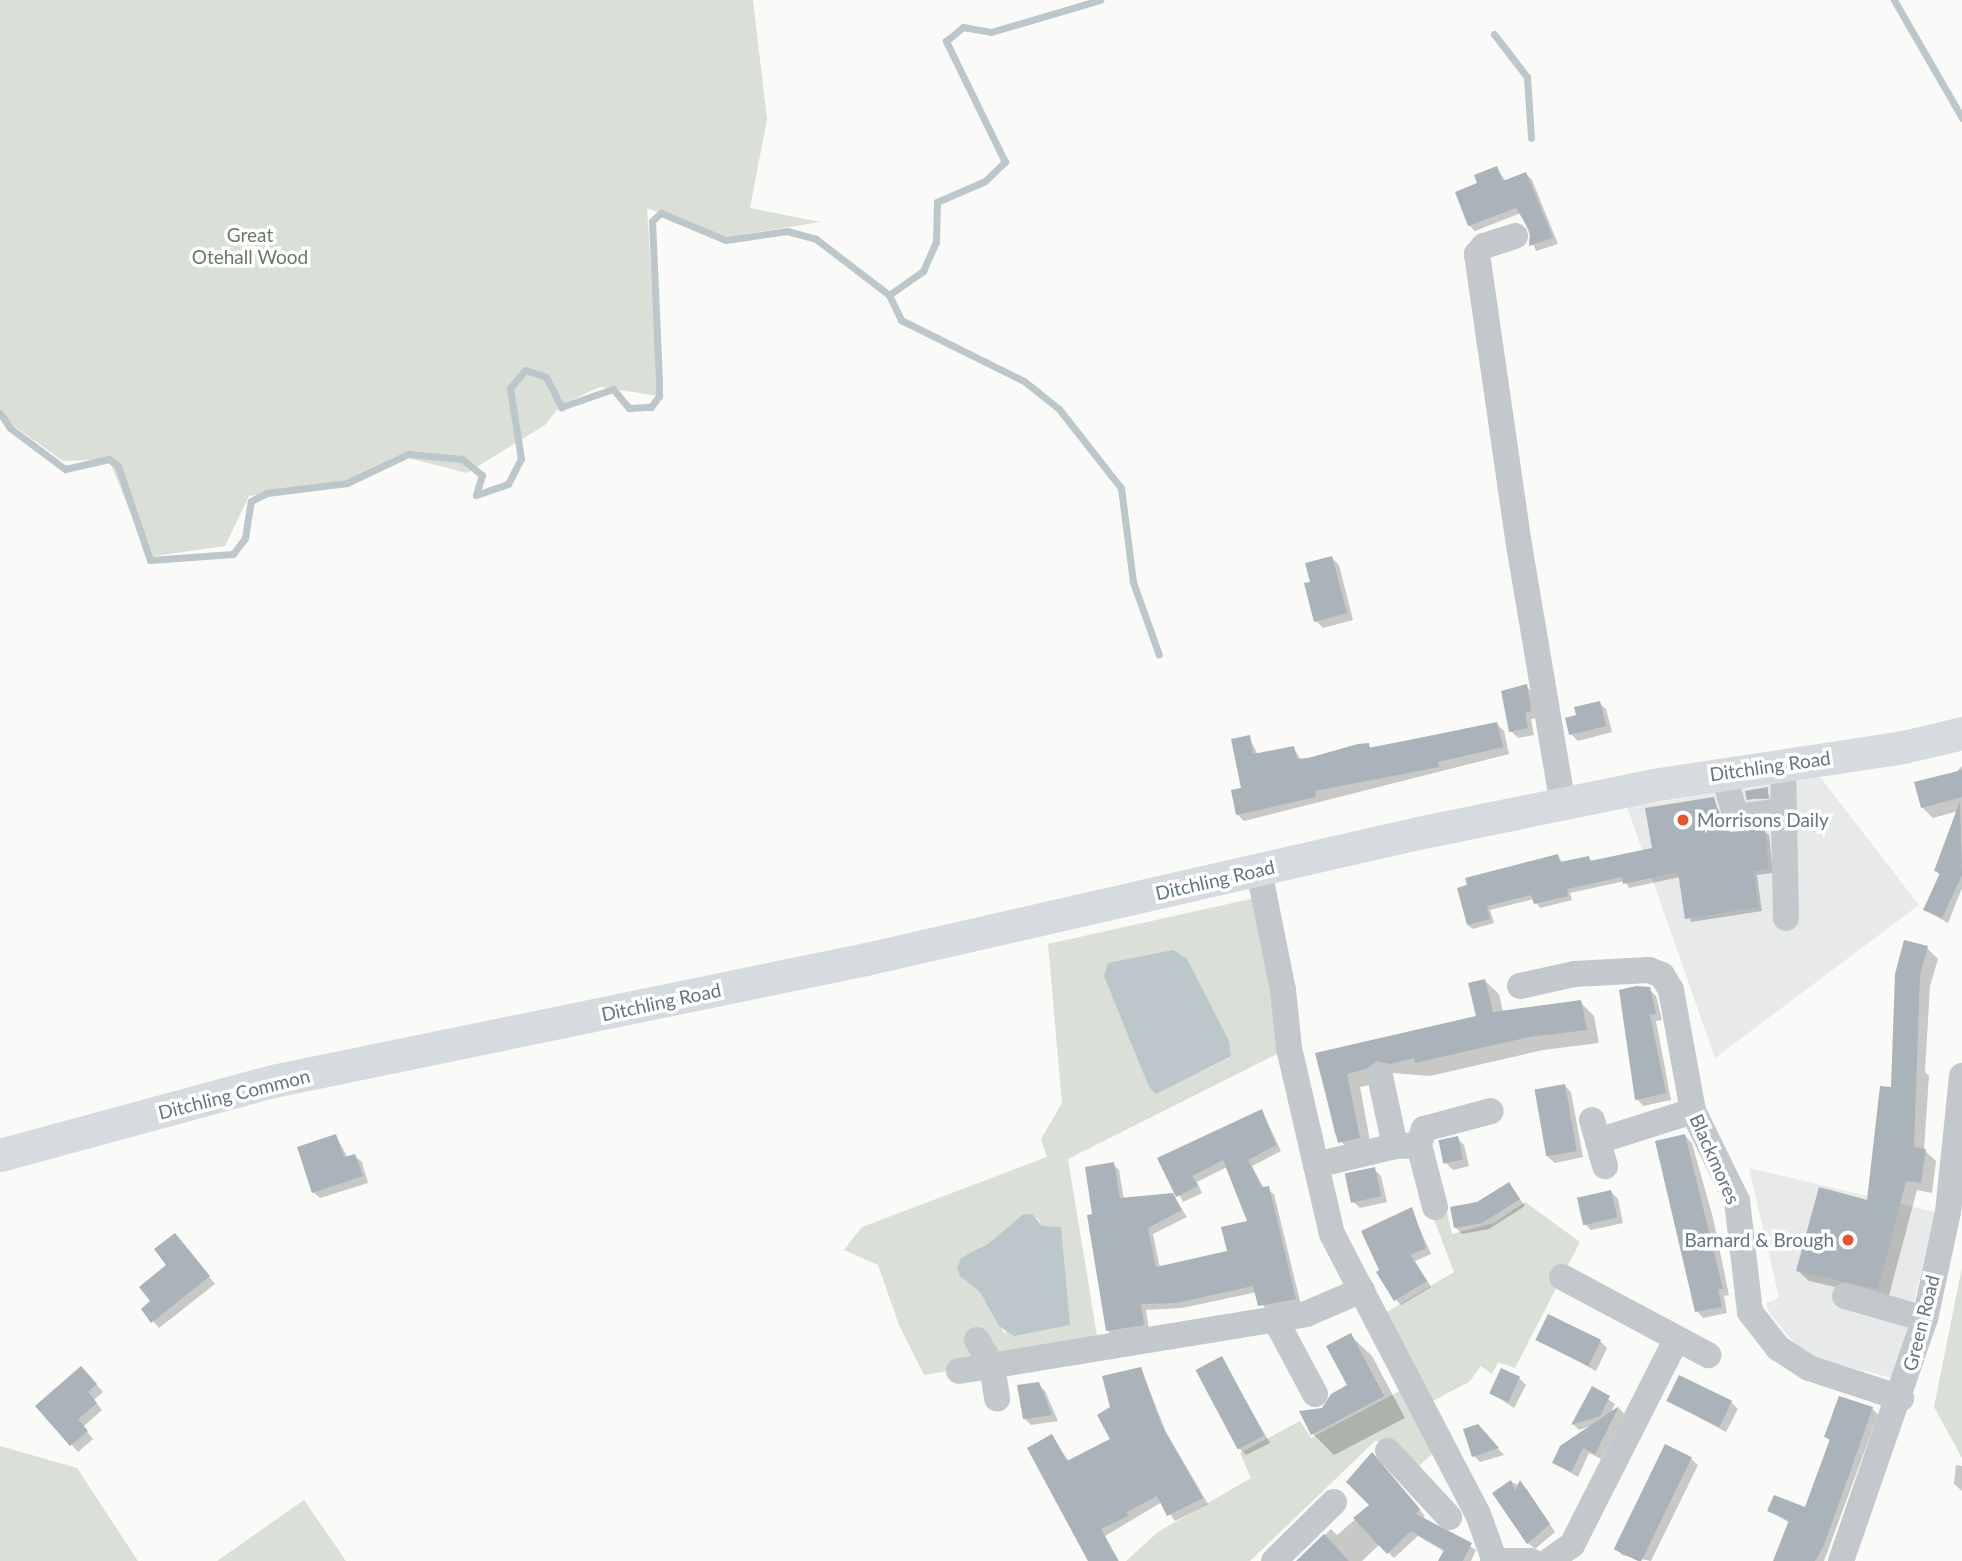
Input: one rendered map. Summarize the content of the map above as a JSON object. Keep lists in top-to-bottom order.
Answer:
{
  "streets": {
    "main road": ["Ditchling Road", "Ditchling Common"],
    "street": ["Blackmores", "Green Road"]
  },
  "crossings": [
    ["Ditchling Road", "Ditchling Common"],
    ["Blackmores", "Green Road"]
  ],
  "parks": ["Great Otehall Wood"],
  "places": ["Morrisons Daily", "Barnard & Brough"]
}
